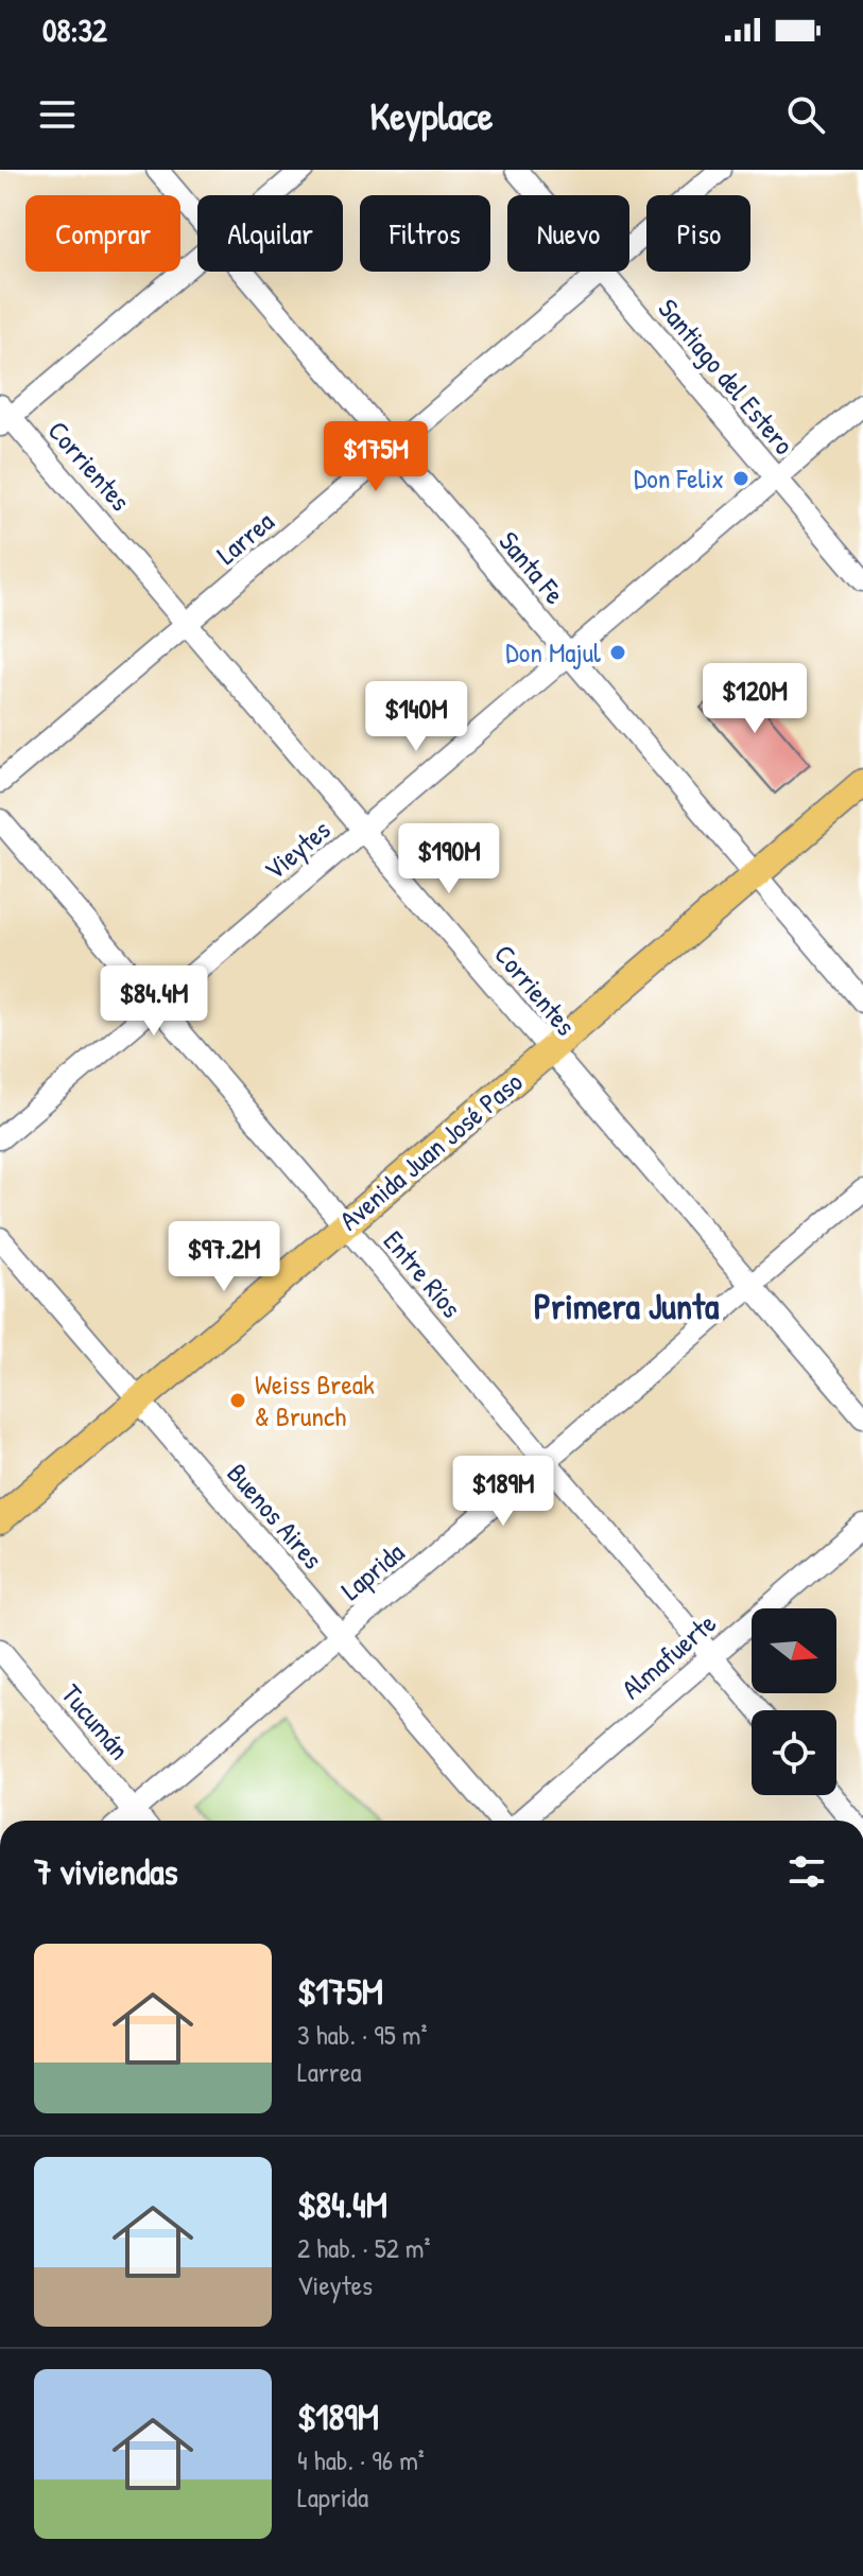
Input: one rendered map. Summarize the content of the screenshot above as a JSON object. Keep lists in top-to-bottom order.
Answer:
{
  "streets": {
    "main road": ["Avenida Juan José Paso"],
    "street": [
      "Santiago del Estero",
      "Corrientes",
      "Larrea",
      "Santa Fe",
      "Vieytes",
      "Entre Ríos",
      "Buenos Aires",
      "Laprida",
      "Almafuerte",
      "Tucumán"
    ]
  },
  "crossings": [
    ["Santiago del Estero", "Larrea"],
    ["Santiago del Estero", "Vieytes"],
    ["Corrientes", "Larrea"],
    ["Corrientes", "Vieytes"],
    ["Corrientes", "Avenida Juan José Paso"],
    ["Corrientes", "Laprida"],
    ["Larrea", "Santa Fe"],
    ["Santa Fe", "Vieytes"],
    ["Santa Fe", "Avenida Juan José Paso"],
    ["Vieytes", "Entre Ríos"],
    ["Avenida Juan José Paso", "Entre Ríos"],
    ["Avenida Juan José Paso", "Buenos Aires"],
    ["Entre Ríos", "Laprida"],
    ["Entre Ríos", "Almafuerte"],
    ["Buenos Aires", "Laprida"],
    ["Laprida", "Tucumán"]
  ],
  "districts": ["Primera Junta"],
  "places": ["Don Felix", "Don Majul", "Weiss Break & Brunch"],
  "north": "right",
  "page": {
    "status": "08:32",
    "header": "Keyplace",
    "chip": [
      "Comprar",
      "Alquilar",
      "Filtros",
      "Nuevo",
      "Piso"
    ],
    "price": [
      "$175M",
      "$120M",
      "$140M",
      "$190M",
      "$84.4M",
      "$97.2M",
      "$189M"
    ],
    "heading": "7 viviendas",
    "list": [
      {
        "name": "$175M",
        "note": "3 hab. · 95 m² · Larrea"
      },
      {
        "name": "$84.4M",
        "note": "2 hab. · 52 m² · Vieytes"
      },
      {
        "name": "$189M",
        "note": "4 hab. · 96 m² · Laprida"
      }
    ]
  }
}
